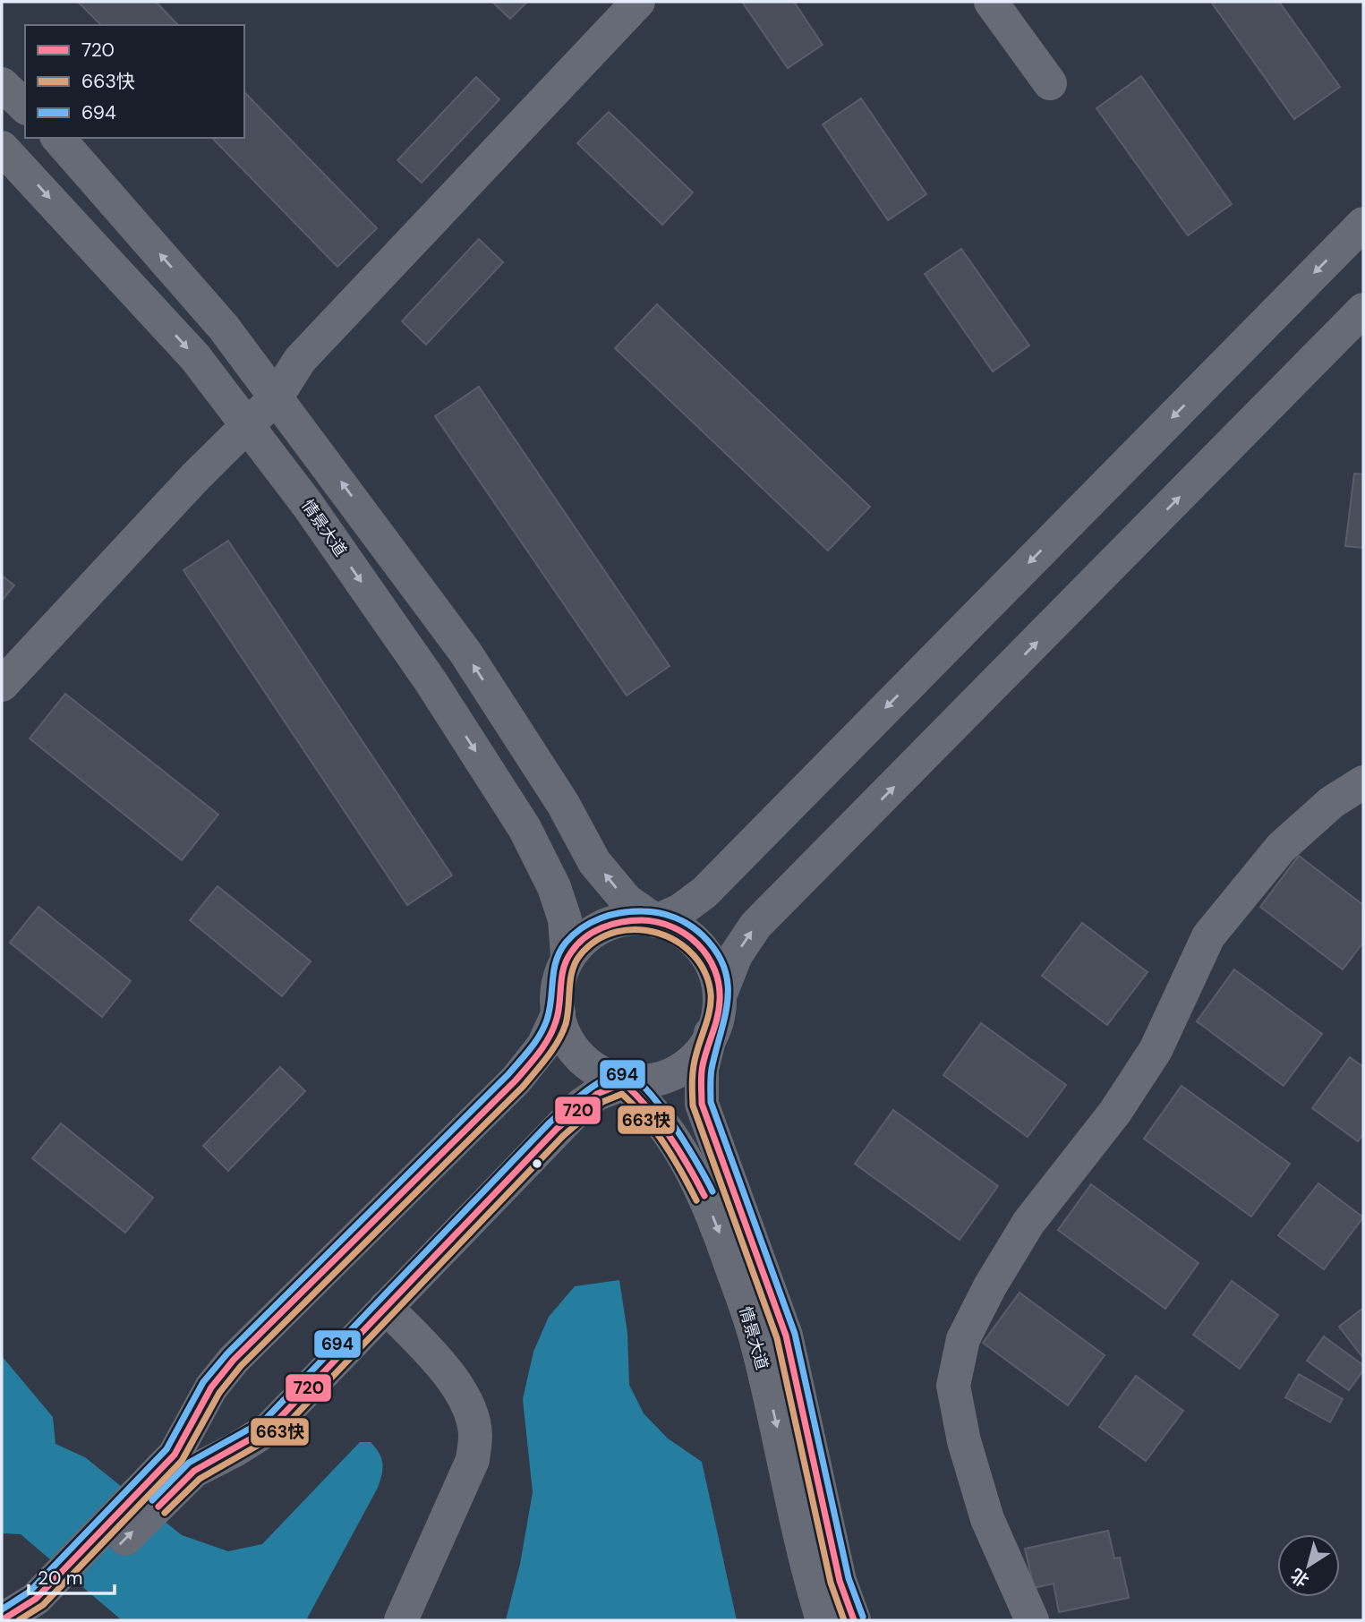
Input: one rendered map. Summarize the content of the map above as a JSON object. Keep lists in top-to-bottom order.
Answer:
{
  "streets": {
    "street": ["情景大道"]
  },
  "lines": ["transit line 694", "transit line 720", "transit line 663快"],
  "legend": ["720", "663快", "694"],
  "scale_bar": "20 m",
  "north": "bottom left"
}
